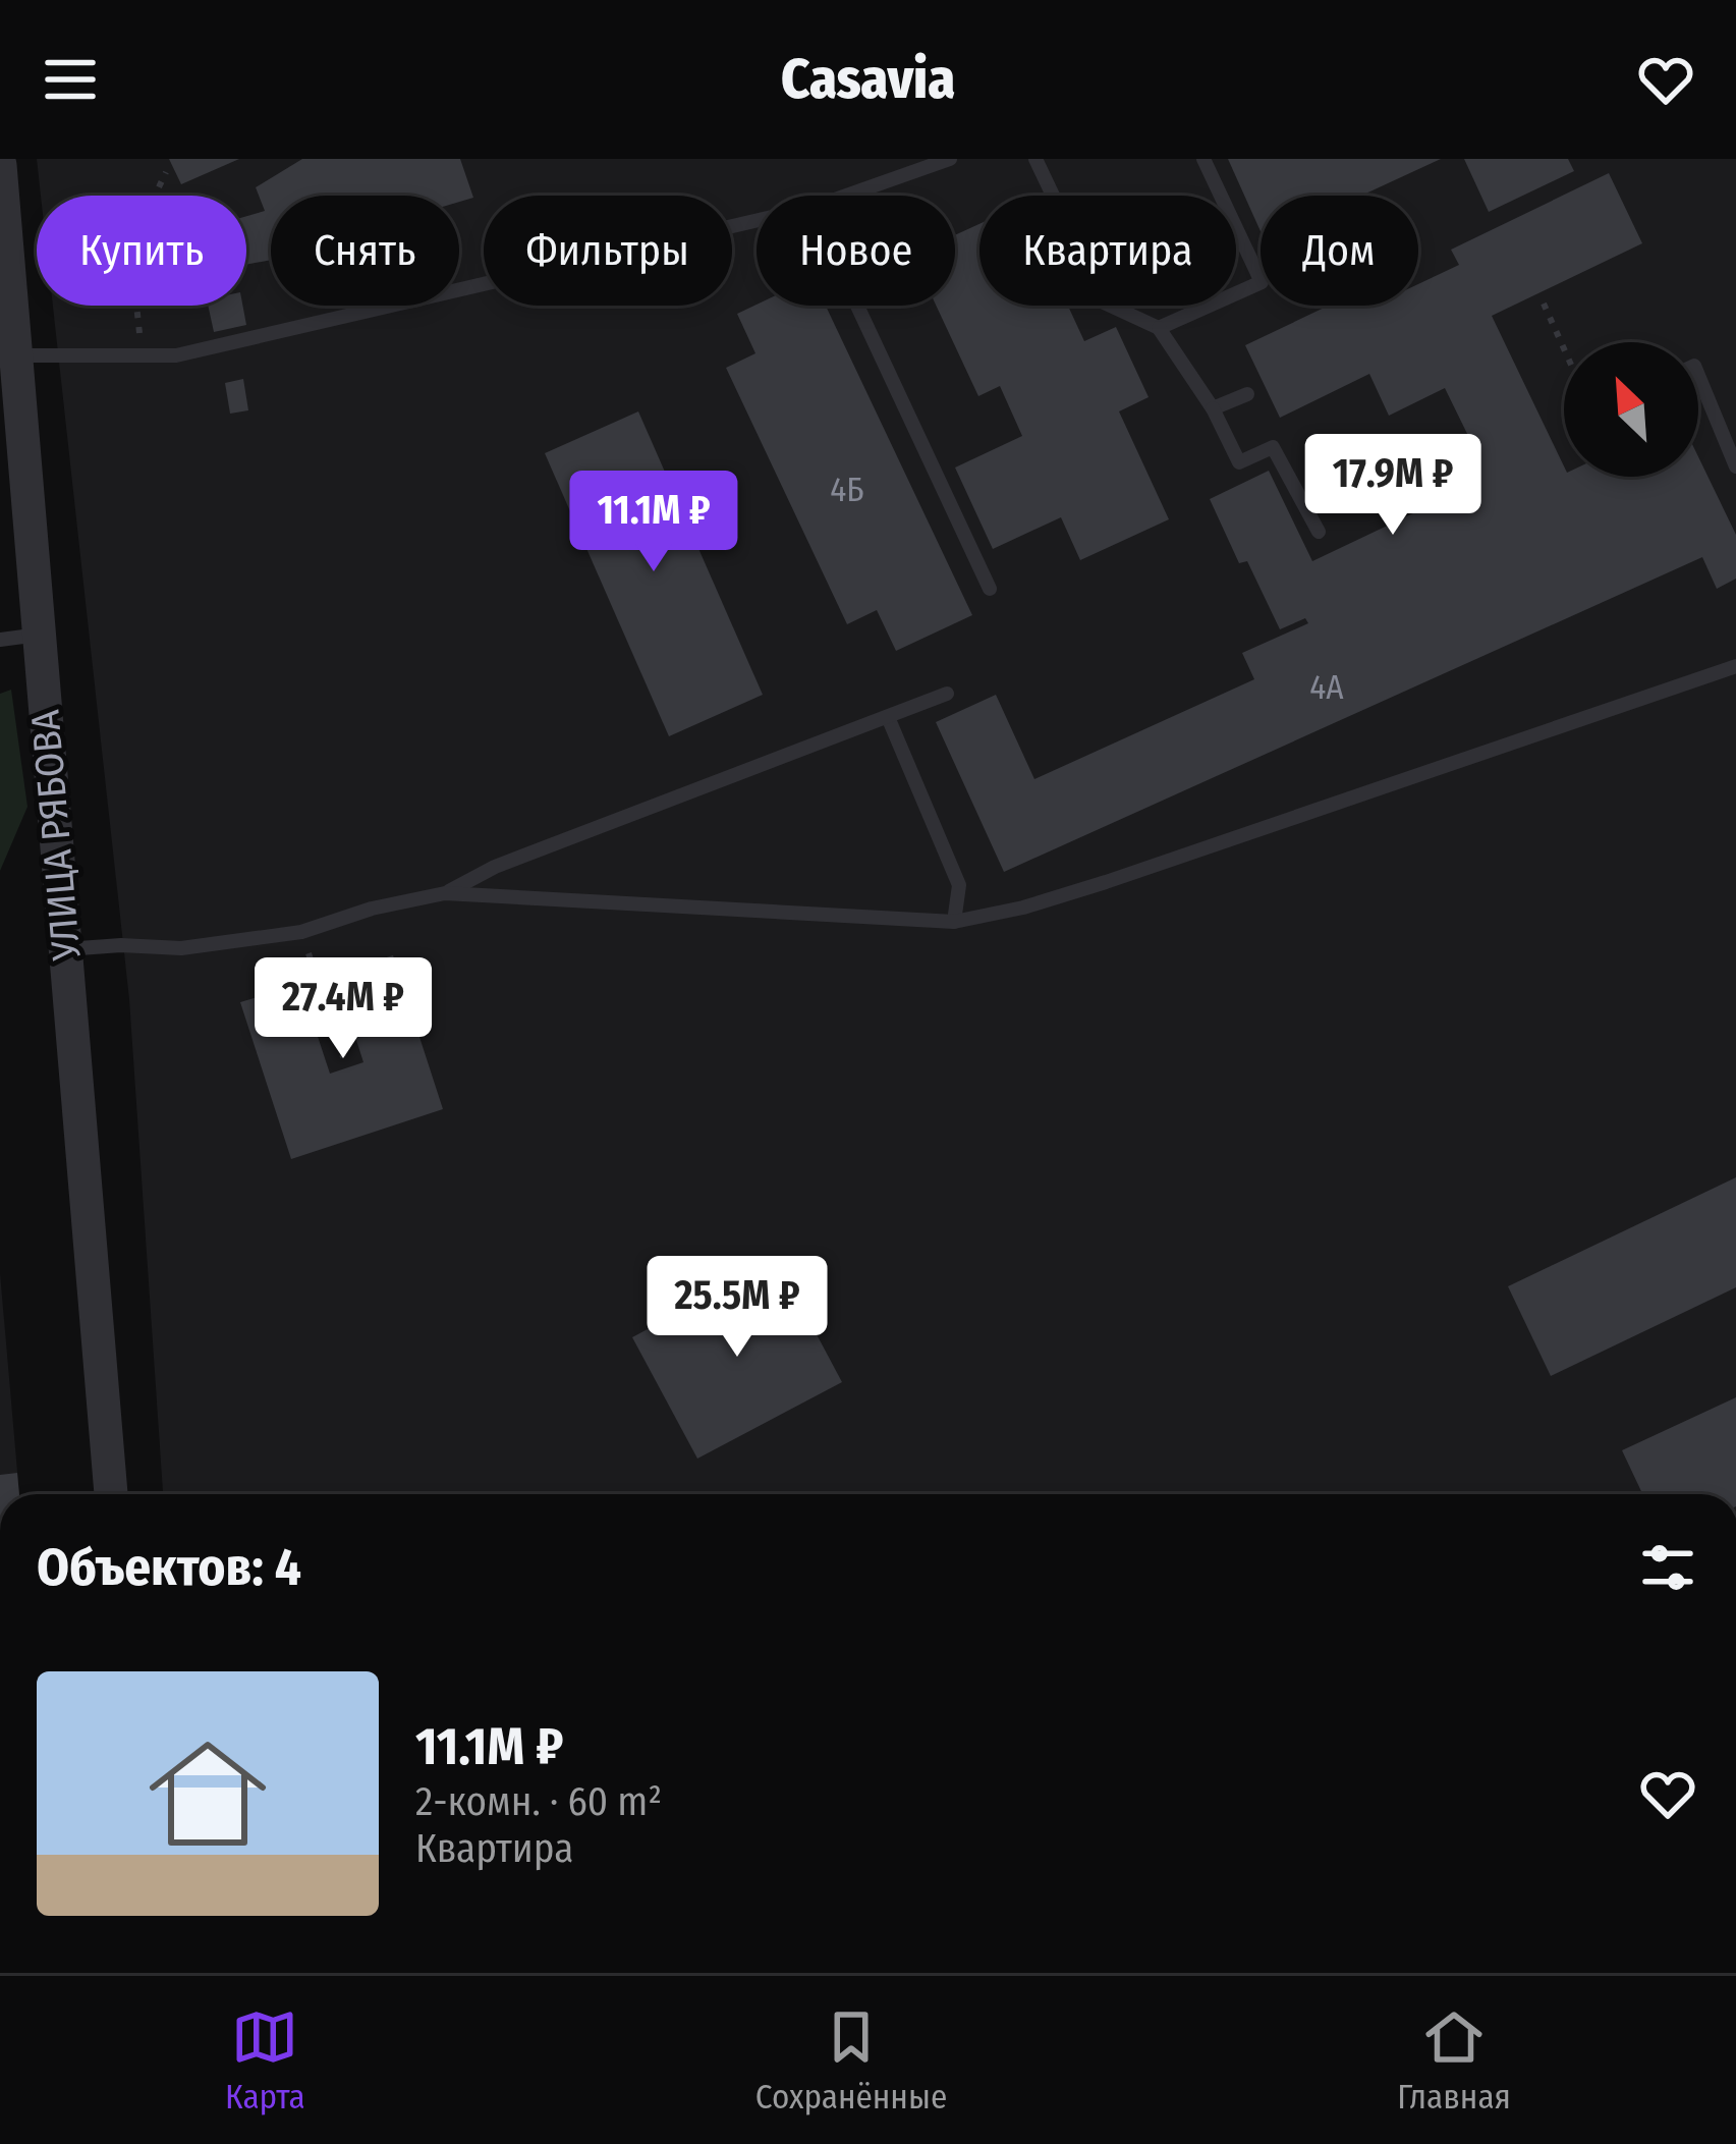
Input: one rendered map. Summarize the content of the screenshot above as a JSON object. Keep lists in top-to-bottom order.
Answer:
{
  "streets": {
    "street": ["УЛИЦА РЯБОВА"]
  },
  "house_numbers": ["4Б", "4А"],
  "north": "top left",
  "page": {
    "header": "Casavia",
    "chip": [
      "Купить",
      "Снять",
      "Фильтры",
      "Новое",
      "Квартира",
      "Дом"
    ],
    "price": [
      "17.9M ₽",
      "11.1M ₽",
      "27.4M ₽",
      "25.5M ₽"
    ],
    "heading": "Объектов: 4",
    "list": [
      {
        "name": "11.1M ₽",
        "note": "2-комн. · 60 m² · Квартира"
      }
    ],
    "tabs": ["Карта", "Сохранённые", "Главная"]
  }
}
